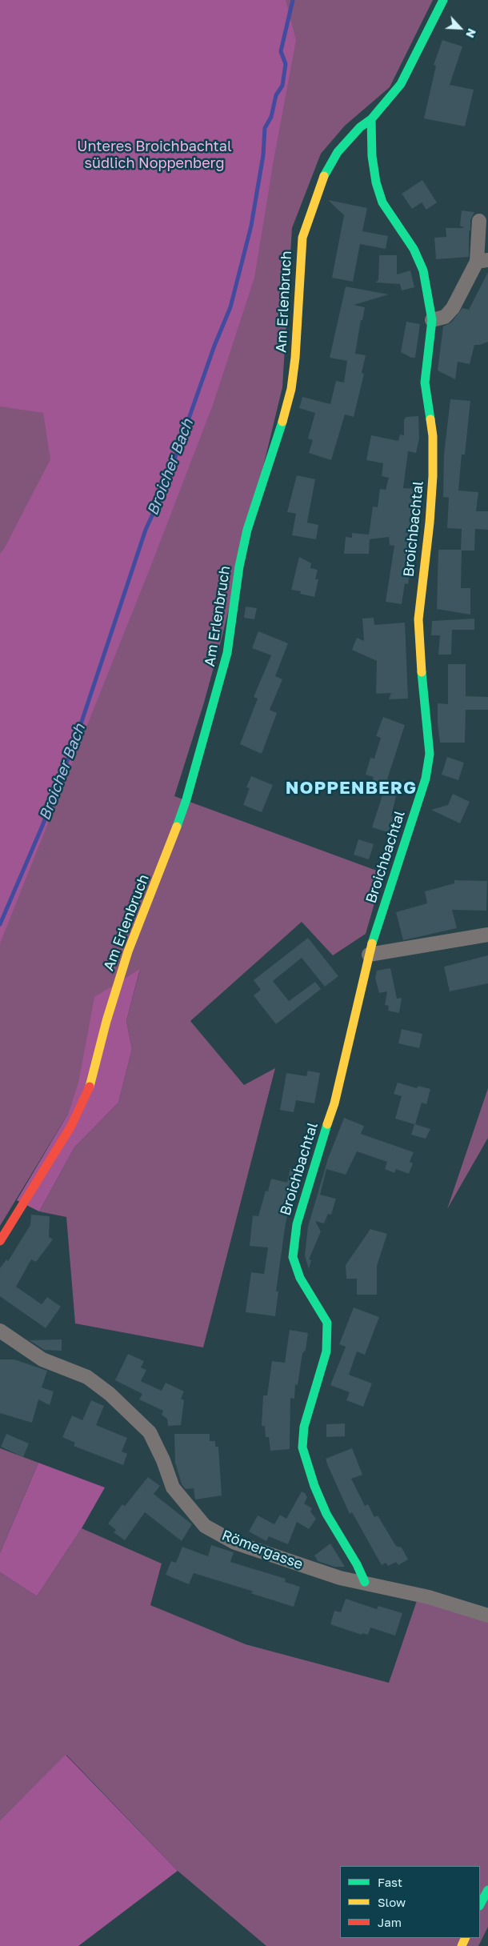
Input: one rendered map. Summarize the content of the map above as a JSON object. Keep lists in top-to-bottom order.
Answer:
{
  "streets": {
    "street": ["Am Erlenbruch", "Broichbachtal", "Römergasse"]
  },
  "crossings": [
    ["Am Erlenbruch", "Broichbachtal"],
    ["Broichbachtal", "Römergasse"]
  ],
  "districts": ["NOPPENBERG"],
  "water": ["Broicher Bach"],
  "parks": ["Unteres Broichbachtal südlich Noppenberg"],
  "legend": ["Fast", "Slow", "Jam"],
  "north": "bottom right"
}
